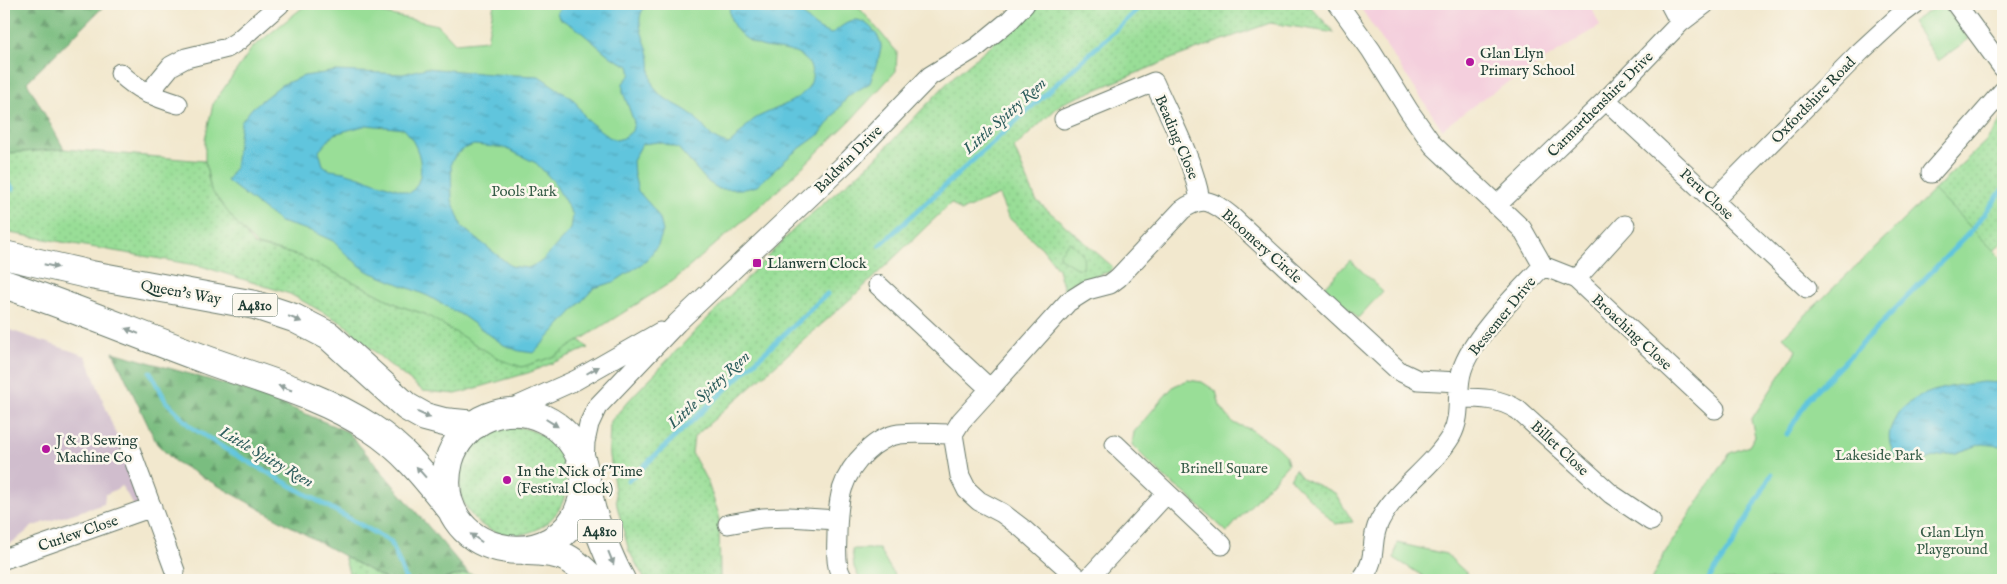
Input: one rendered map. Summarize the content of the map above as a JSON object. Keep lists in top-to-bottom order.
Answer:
{
  "streets": {
    "main road": ["Queen's Way", "A4810"],
    "street": [
      "Oxfordshire Road",
      "Carmarthenshire Drive",
      "Beading Close",
      "Baldwin Drive",
      "Peru Close",
      "Bloomery Circle",
      "Bessemer Drive",
      "Broaching Close",
      "Billet Close",
      "Curlew Close"
    ]
  },
  "crossings": [
    ["Oxfordshire Road", "Peru Close"],
    ["Carmarthenshire Drive", "Peru Close"],
    ["Carmarthenshire Drive", "Bessemer Drive"],
    ["Beading Close", "Bloomery Circle"],
    ["Bloomery Circle", "Bessemer Drive"],
    ["Bloomery Circle", "Billet Close"],
    ["Queen's Way", "A4810"],
    ["Bessemer Drive", "Broaching Close"],
    ["Bessemer Drive", "Billet Close"]
  ],
  "water": ["Little Spitty Reen"],
  "parks": [
    "Pools Park",
    "Lakeside Park",
    "Brinell Square",
    "Glan Llyn Playground"
  ],
  "places": {
    "other": ["Glan Llyn Primary School", "J & B Sewing Machine Co", "In the Nick of Time (Festival Clock)"],
    "transit": ["Llanwern Clock"]
  }
}
